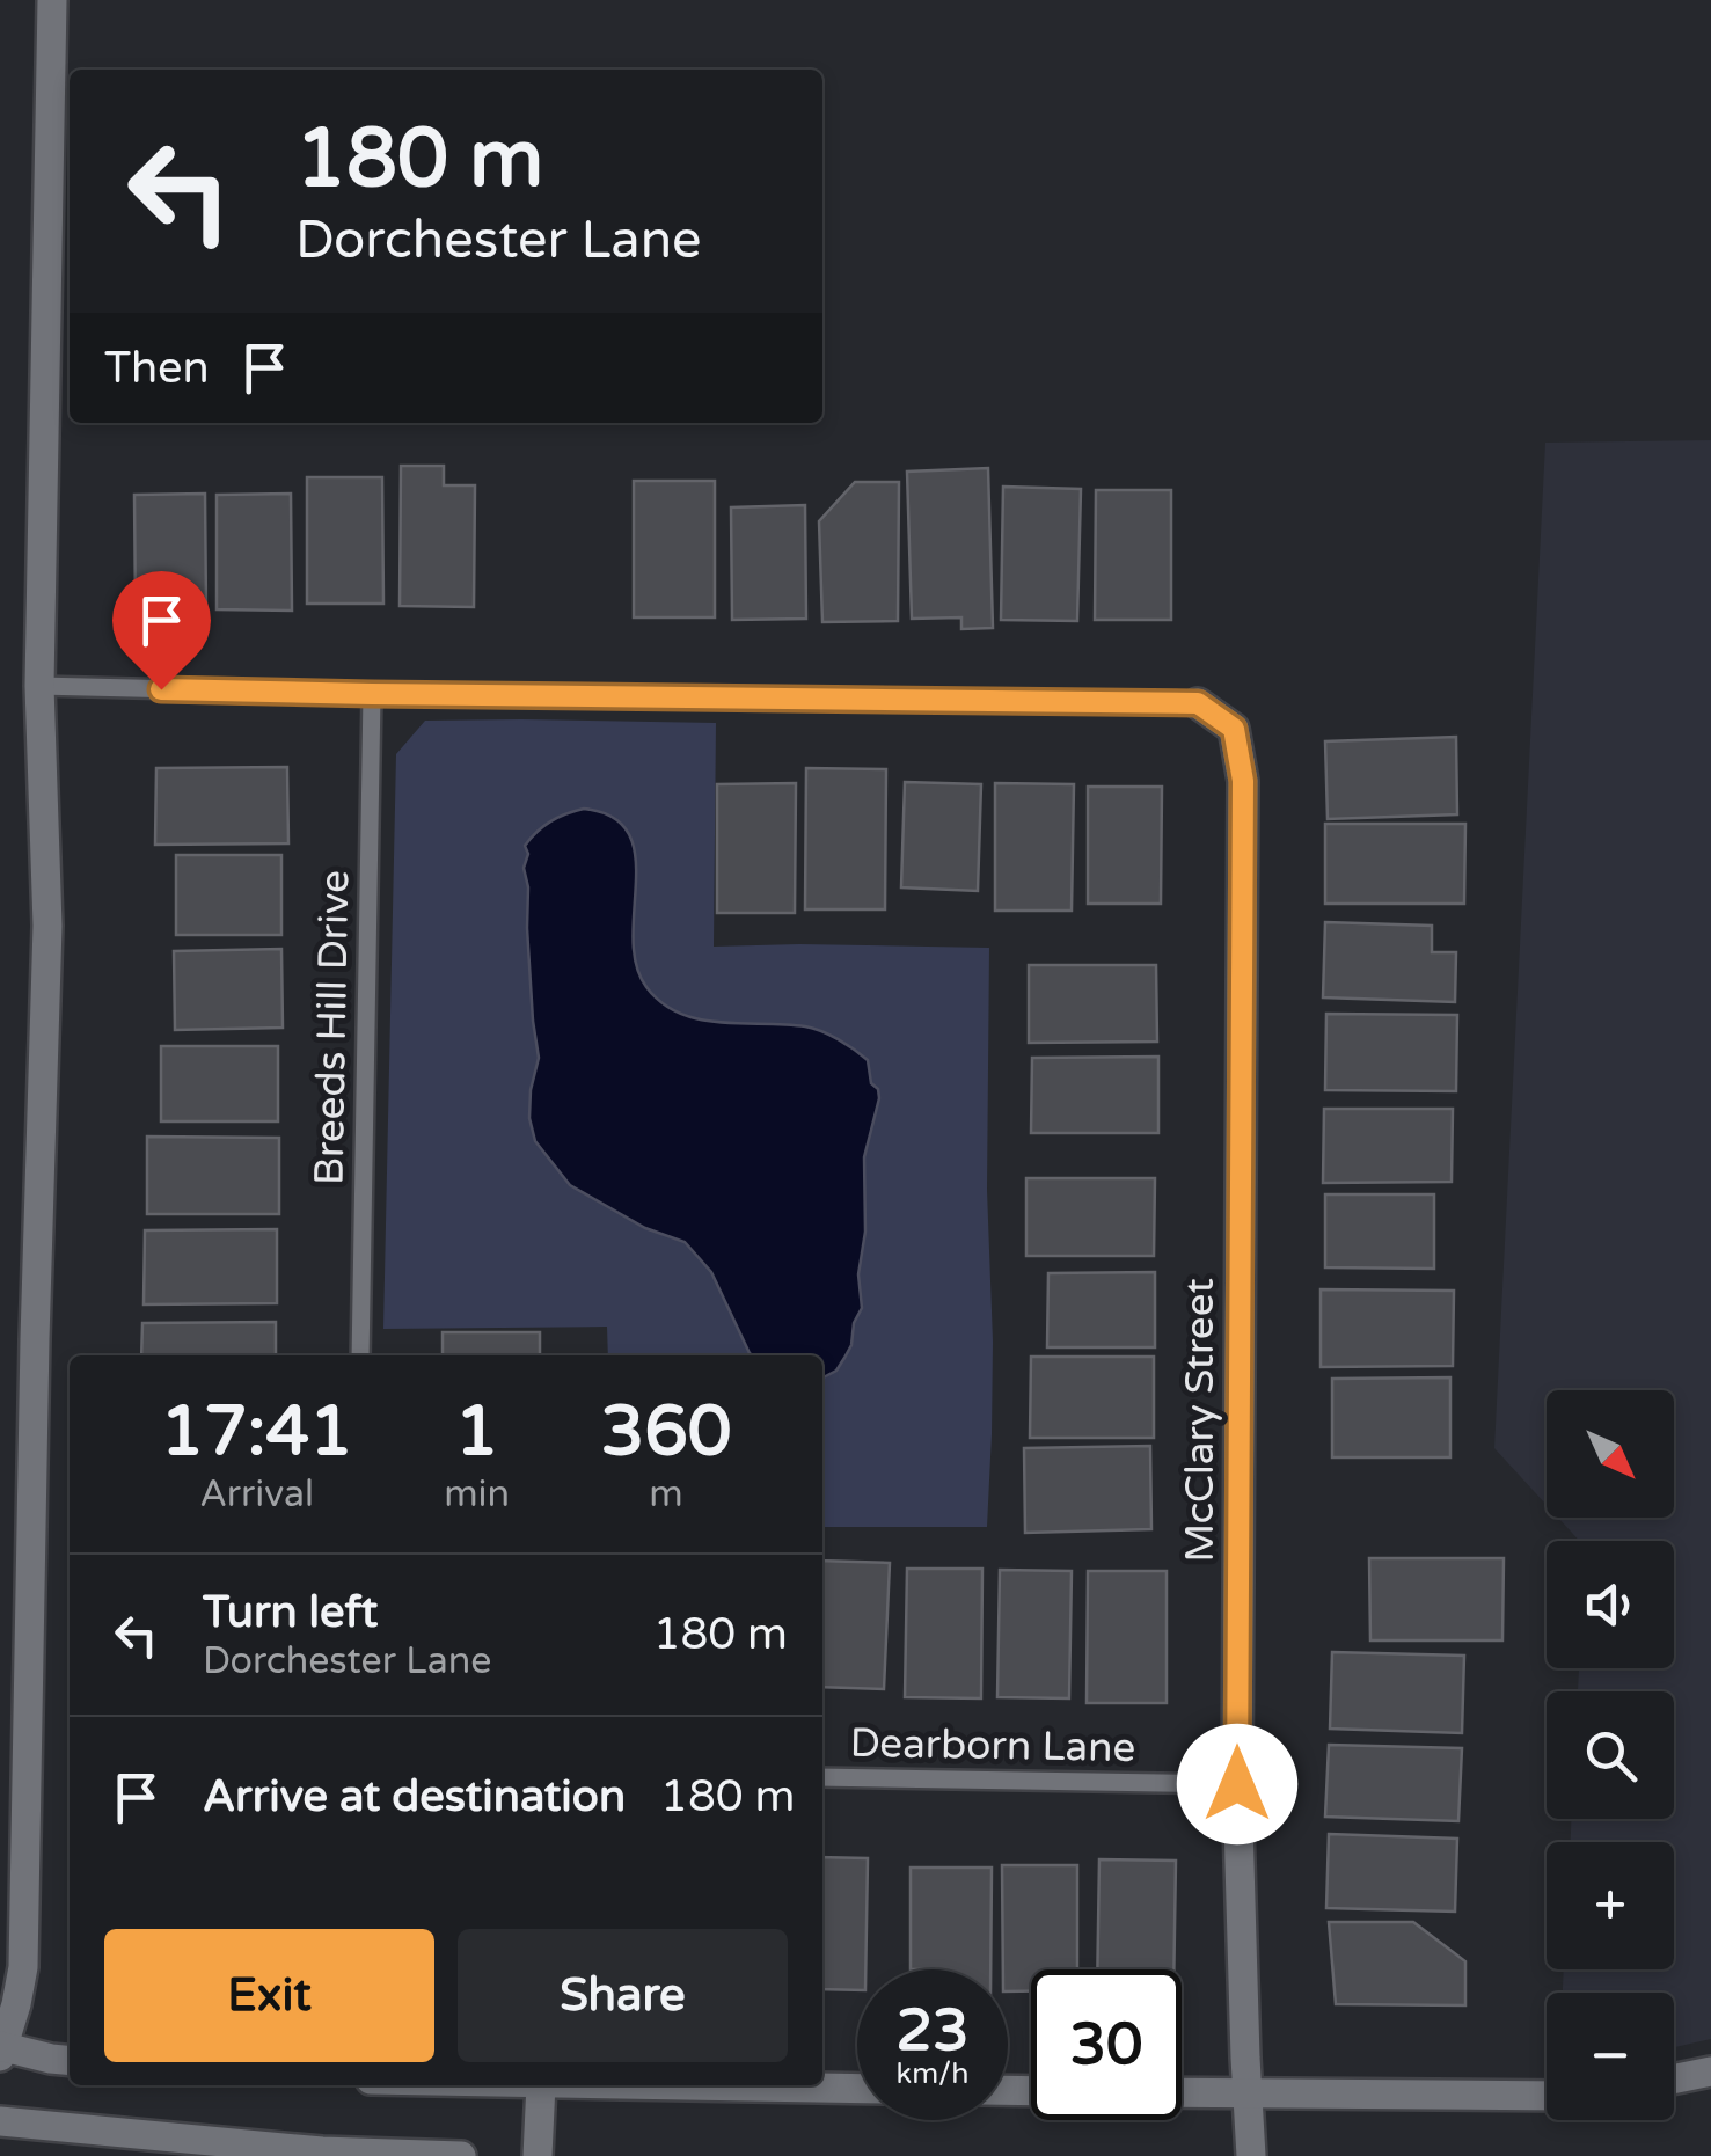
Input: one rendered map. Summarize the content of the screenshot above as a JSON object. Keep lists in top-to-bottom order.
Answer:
{
  "streets": {
    "street": ["McClary Street"],
    "lane": ["Breeds Hill Drive", "Dearborn Lane"]
  },
  "crossings": [
    ["McClary Street", "Dearborn Lane"]
  ],
  "north": "bottom right",
  "page": {
    "turn": ["180 m", "Dorchester Lane"],
    "then": "Then",
    "eta": [
      "17:41",
      "Arrival",
      "1",
      "min",
      "360",
      "m"
    ],
    "map_buttons": ["+", "−"],
    "list": [
      {
        "name": "Turn left",
        "note": "Dorchester Lane",
        "value": "180 m"
      },
      {
        "name": "Arrive at destination",
        "value": "180 m"
      }
    ],
    "buttons": ["Exit", "Share"],
    "speed": "23 km/h",
    "limit": "30"
  }
}
